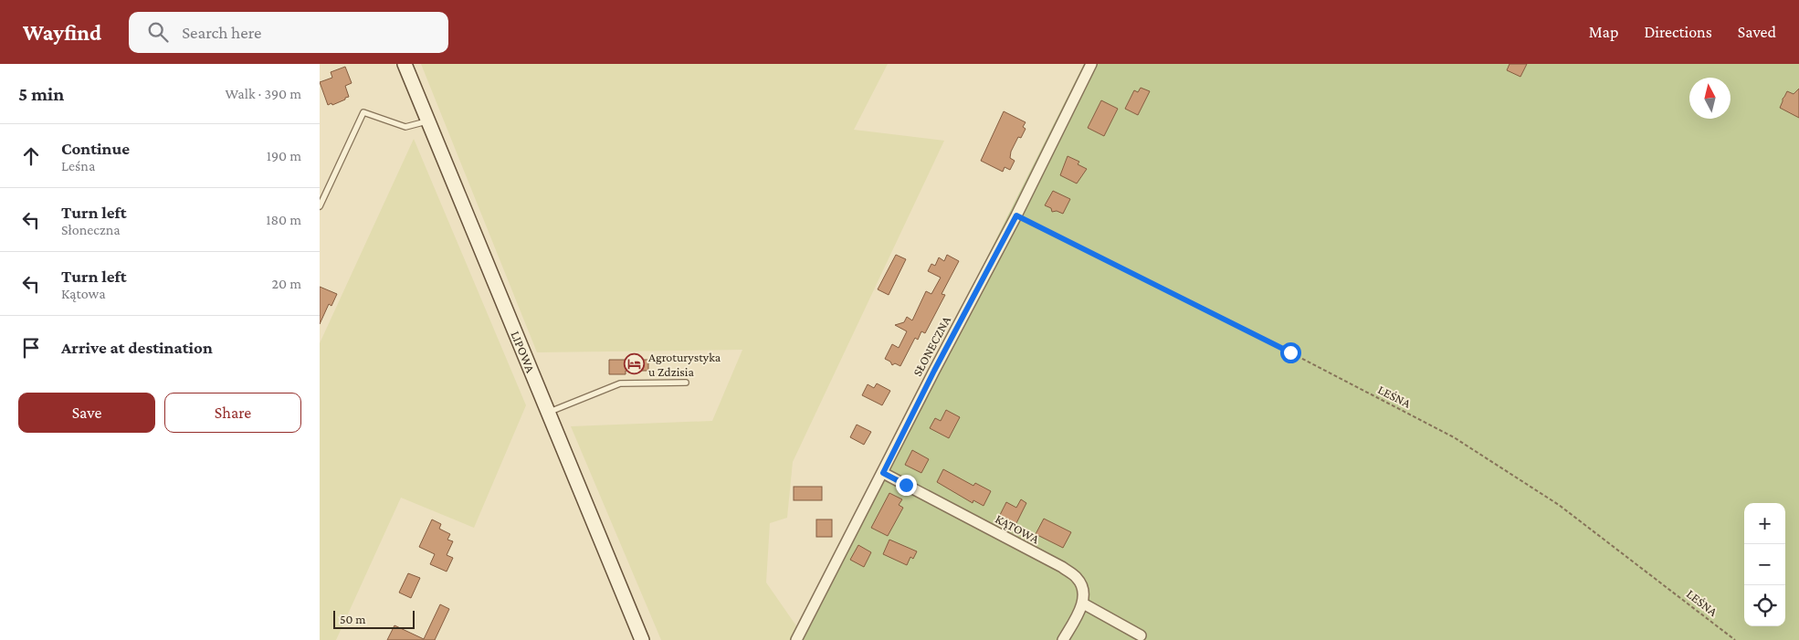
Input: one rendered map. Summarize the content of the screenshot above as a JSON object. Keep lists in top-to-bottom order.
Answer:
{
  "streets": {
    "main road": ["LIPOWA"],
    "street": ["SŁONECZNA", "KĄTOWA"],
    "path": ["LEŚNA"]
  },
  "crossings": [
    ["SŁONECZNA", "LEŚNA"],
    ["SŁONECZNA", "KĄTOWA"]
  ],
  "places": {
    "hotel": ["Agroturystyka u Zdzisia"]
  },
  "scale_bar": "50 m",
  "north": "top",
  "page": {
    "header": "Wayfind",
    "search": "Search here",
    "nav": ["Map", "Directions", "Saved"],
    "heading": ["5 min", "Walk · 390 m"],
    "list": [
      ["Continue", "Leśna", "190 m"],
      ["Turn left", "Słoneczna", "180 m"],
      ["Turn left", "Kątowa", "20 m"],
      "Arrive at destination"
    ],
    "buttons": ["Save", "Share"],
    "map_buttons": ["+", "−"],
    "scale": "50 m"
  }
}
